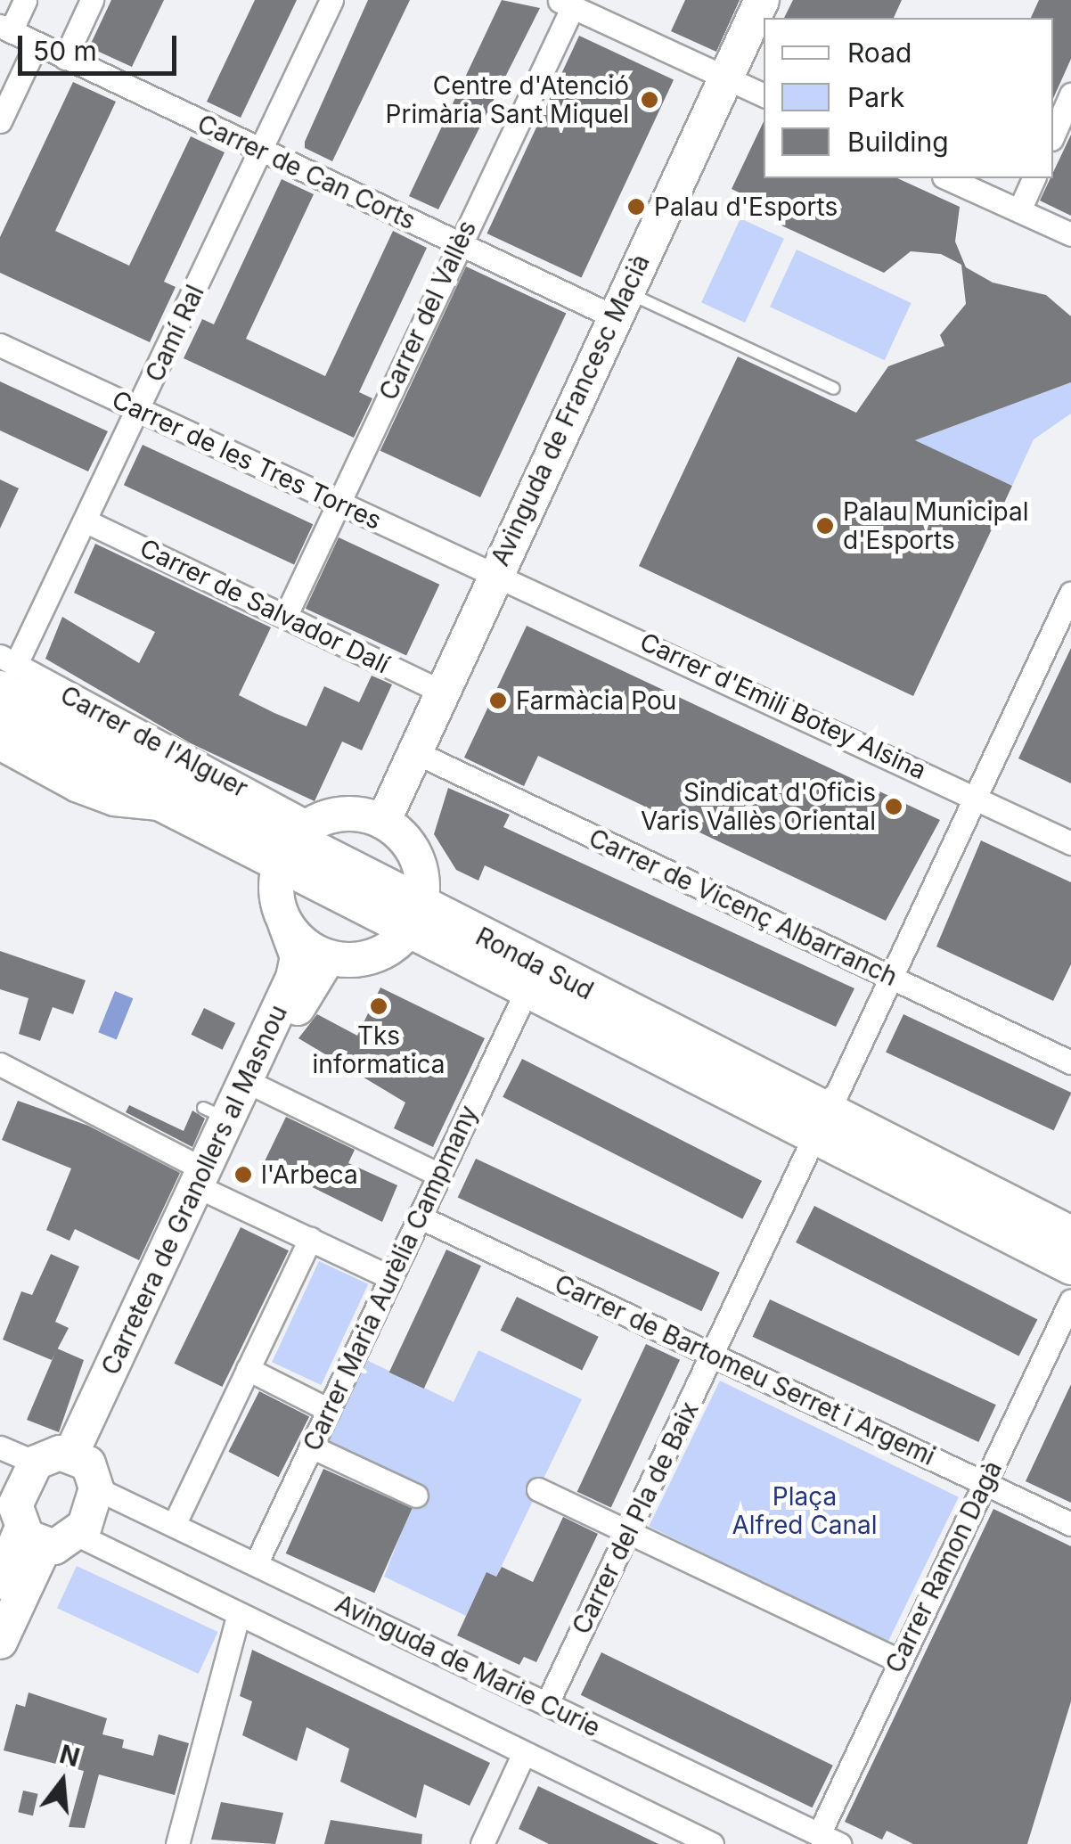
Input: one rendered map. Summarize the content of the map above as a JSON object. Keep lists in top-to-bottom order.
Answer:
{
  "streets": {
    "main road": ["Avinguda de Francesc Macià", "Ronda Sud", "Carretera de Granollers al Masnou"],
    "street": [
      "Carrer de Can Corts",
      "Carrer del Vallès",
      "Camí Ral",
      "Carrer de les Tres Torres",
      "Carrer de Salvador Dalí",
      "Carrer d'Emili Botey Alsina",
      "Carrer de Vicenç Albarranch",
      "Carrer Maria Aurèlia Campmany",
      "Carrer de Bartomeu Serret i Argemi",
      "Carrer del Pla de Baix",
      "Carrer Ramon Dagà",
      "Avinguda de Marie Curie"
    ]
  },
  "crossings": [
    ["Carrer de Can Corts", "Carrer del Vallès"],
    ["Carrer de Can Corts", "Camí Ral"],
    ["Carrer de Can Corts", "Avinguda de Francesc Macià"],
    ["Carrer del Vallès", "Carrer de les Tres Torres"],
    ["Carrer del Vallès", "Carrer de Salvador Dalí"],
    ["Camí Ral", "Carrer de les Tres Torres"],
    ["Camí Ral", "Carrer de Salvador Dalí"],
    ["Camí Ral", "Ronda Sud"],
    ["Avinguda de Francesc Macià", "Carrer de les Tres Torres"],
    ["Avinguda de Francesc Macià", "Carrer de Salvador Dalí"],
    ["Avinguda de Francesc Macià", "Carrer d'Emili Botey Alsina"],
    ["Avinguda de Francesc Macià", "Carrer de Vicenç Albarranch"],
    ["Carrer de les Tres Torres", "Carrer d'Emili Botey Alsina"],
    ["Carrer d'Emili Botey Alsina", "Carrer del Pla de Baix"],
    ["Carrer de Vicenç Albarranch", "Carrer del Pla de Baix"],
    ["Ronda Sud", "Carretera de Granollers al Masnou"],
    ["Ronda Sud", "Carrer Maria Aurèlia Campmany"],
    ["Ronda Sud", "Carrer del Pla de Baix"],
    ["Carretera de Granollers al Masnou", "Avinguda de Marie Curie"],
    ["Carrer Maria Aurèlia Campmany", "Carrer de Bartomeu Serret i Argemi"],
    ["Carrer Maria Aurèlia Campmany", "Avinguda de Marie Curie"],
    ["Carrer de Bartomeu Serret i Argemi", "Carrer del Pla de Baix"],
    ["Carrer de Bartomeu Serret i Argemi", "Carrer Ramon Dagà"],
    ["Carrer del Pla de Baix", "Avinguda de Marie Curie"],
    ["Carrer Ramon Dagà", "Avinguda de Marie Curie"]
  ],
  "parks": ["Plaça Alfred Canal"],
  "places": [
    "Centre d'Atenció Primària Sant Miquel",
    "Palau d'Esports",
    "Palau Municipal d'Esports",
    "Farmàcia Pou",
    "Sindicat d'Oficis Varis Vallès Oriental",
    "Tks informatica",
    "l'Arbeca"
  ],
  "legend": ["Road", "Park", "Building"],
  "scale_bar": "50 m",
  "north": "top"
}
